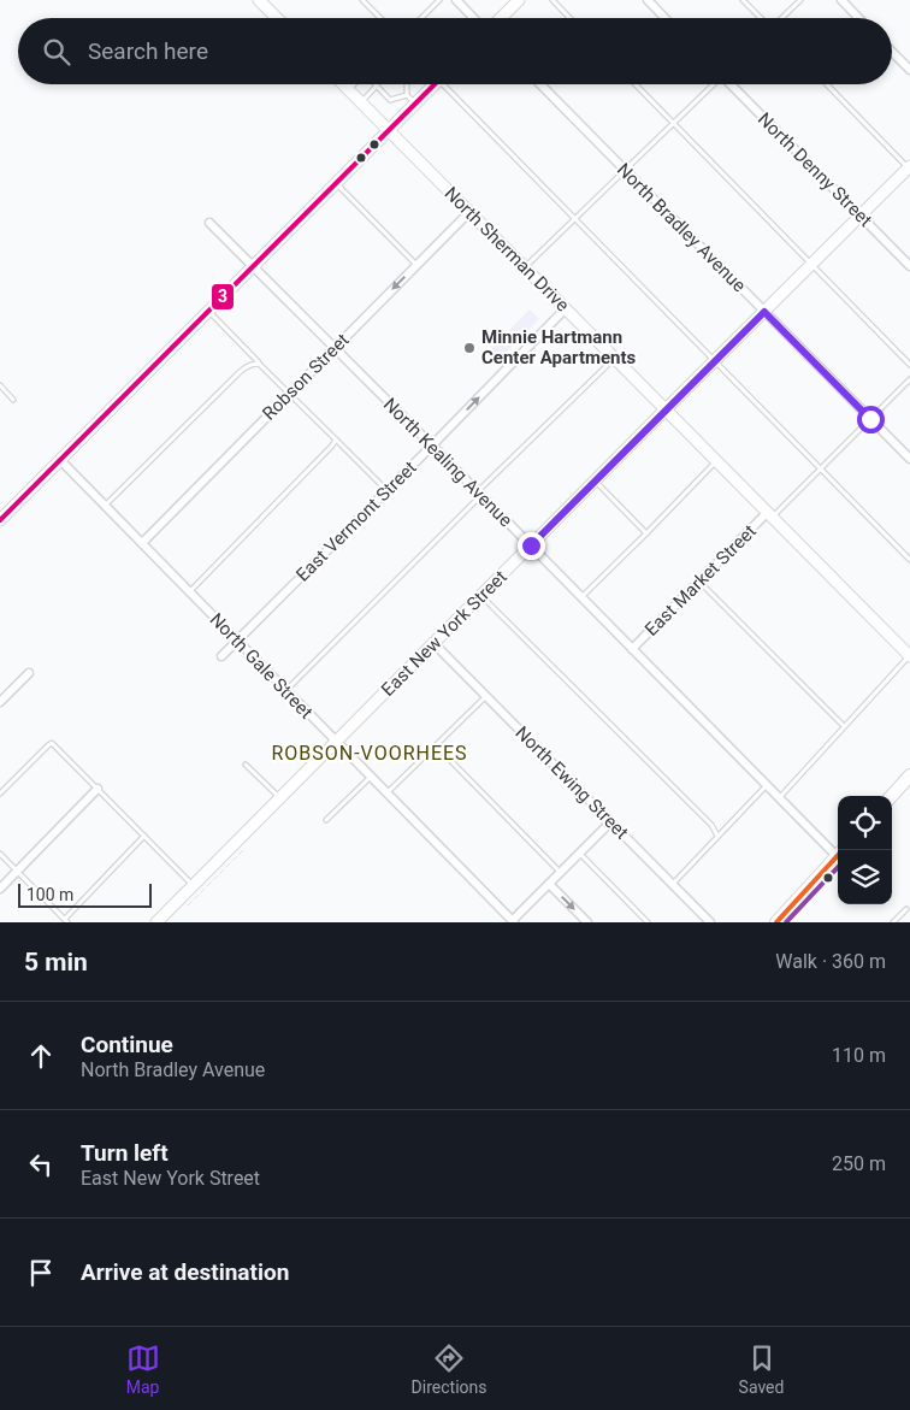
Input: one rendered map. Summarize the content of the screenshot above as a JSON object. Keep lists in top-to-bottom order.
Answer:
{
  "streets": {
    "main road": ["North Sherman Drive", "East New York Street"],
    "street": [
      "North Denny Street",
      "North Bradley Avenue",
      "Robson Street",
      "North Kealing Avenue",
      "East Vermont Street",
      "East Market Street",
      "North Gale Street",
      "North Ewing Street"
    ]
  },
  "crossings": [
    ["North Denny Street", "East New York Street"],
    ["North Bradley Avenue", "East New York Street"],
    ["North Sherman Drive", "Robson Street"],
    ["North Sherman Drive", "East Vermont Street"],
    ["North Sherman Drive", "East Market Street"],
    ["North Sherman Drive", "East New York Street"],
    ["Robson Street", "North Kealing Avenue"],
    ["Robson Street", "North Gale Street"],
    ["North Kealing Avenue", "East Vermont Street"],
    ["North Kealing Avenue", "East Market Street"],
    ["North Kealing Avenue", "East New York Street"],
    ["East Vermont Street", "North Gale Street"],
    ["East New York Street", "North Gale Street"],
    ["East New York Street", "North Ewing Street"]
  ],
  "one_way": ["East Vermont Street"],
  "districts": ["ROBSON-VOORHEES"],
  "places": ["Minnie Hartmann Center Apartments"],
  "lines": ["transit line 3"],
  "scale_bar": "100 m",
  "page": {
    "search": "Search here",
    "scale": "100 m",
    "heading": ["5 min", "Walk · 360 m"],
    "list": [
      ["Continue", "North Bradley Avenue", "110 m"],
      ["Turn left", "East New York Street", "250 m"],
      "Arrive at destination"
    ],
    "nav": ["Map", "Directions", "Saved"]
  }
}
